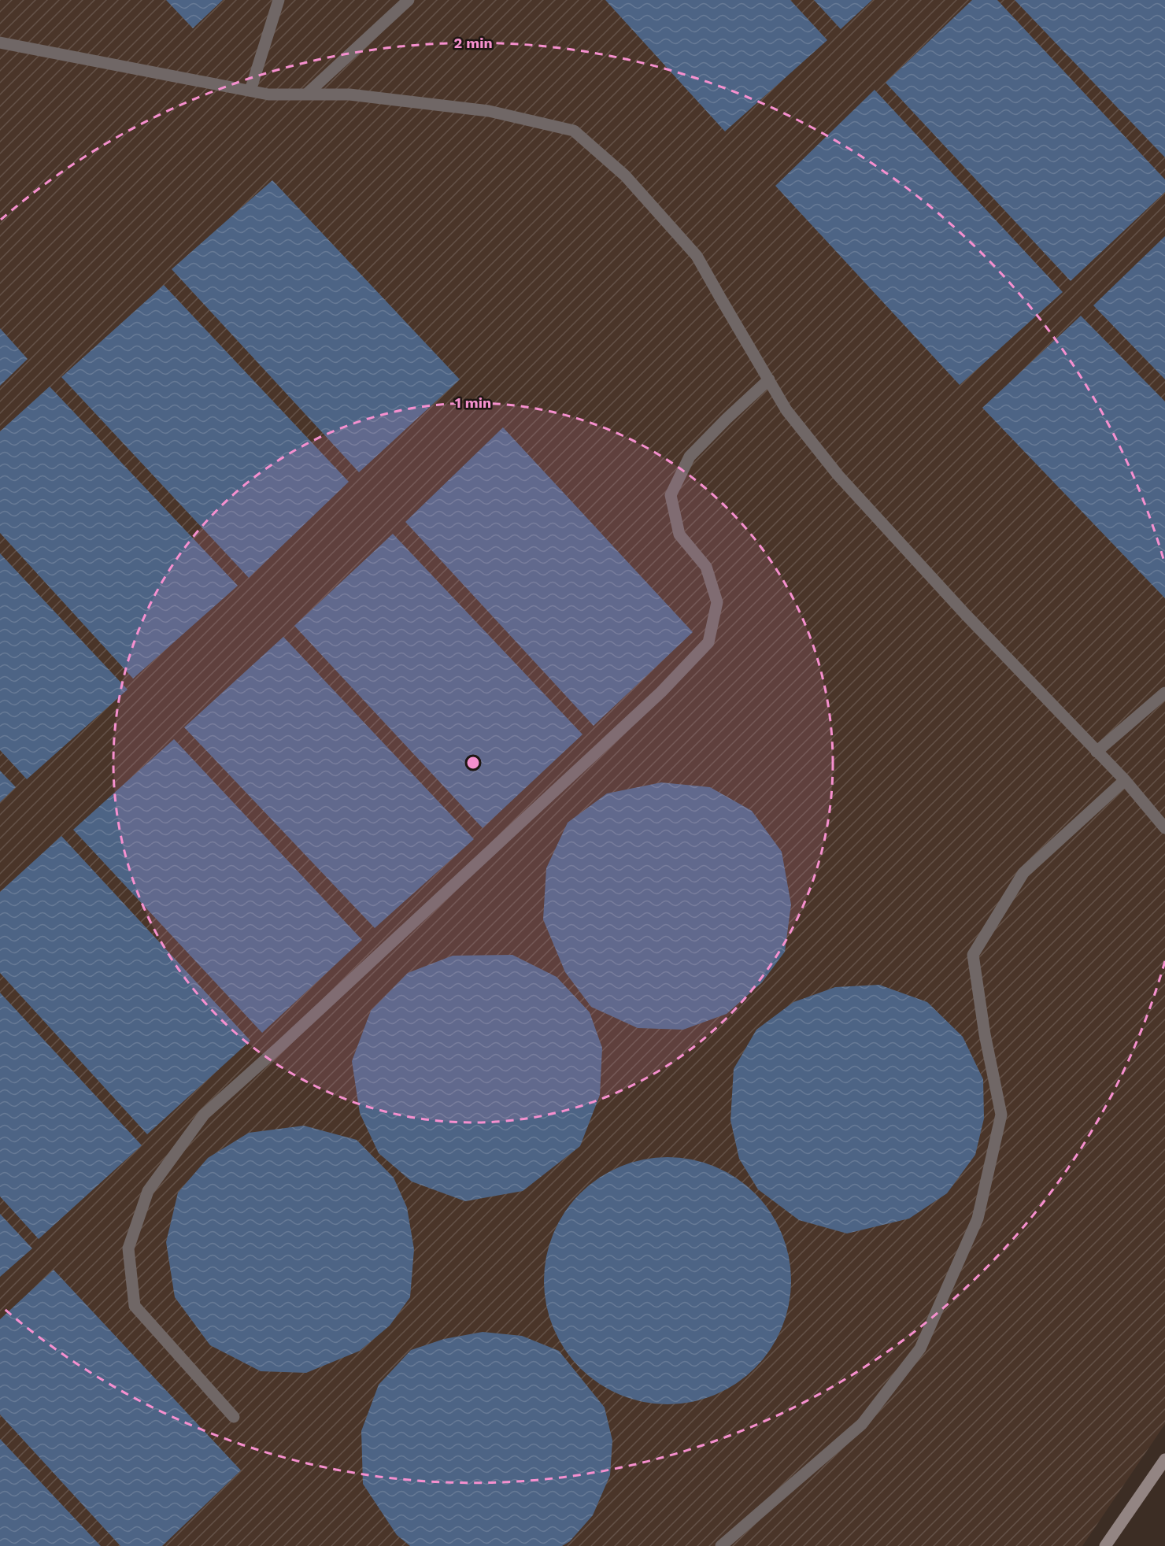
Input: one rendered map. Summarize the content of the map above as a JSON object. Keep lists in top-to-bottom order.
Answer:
{
  "rings": ["2 min", "1 min"]
}
